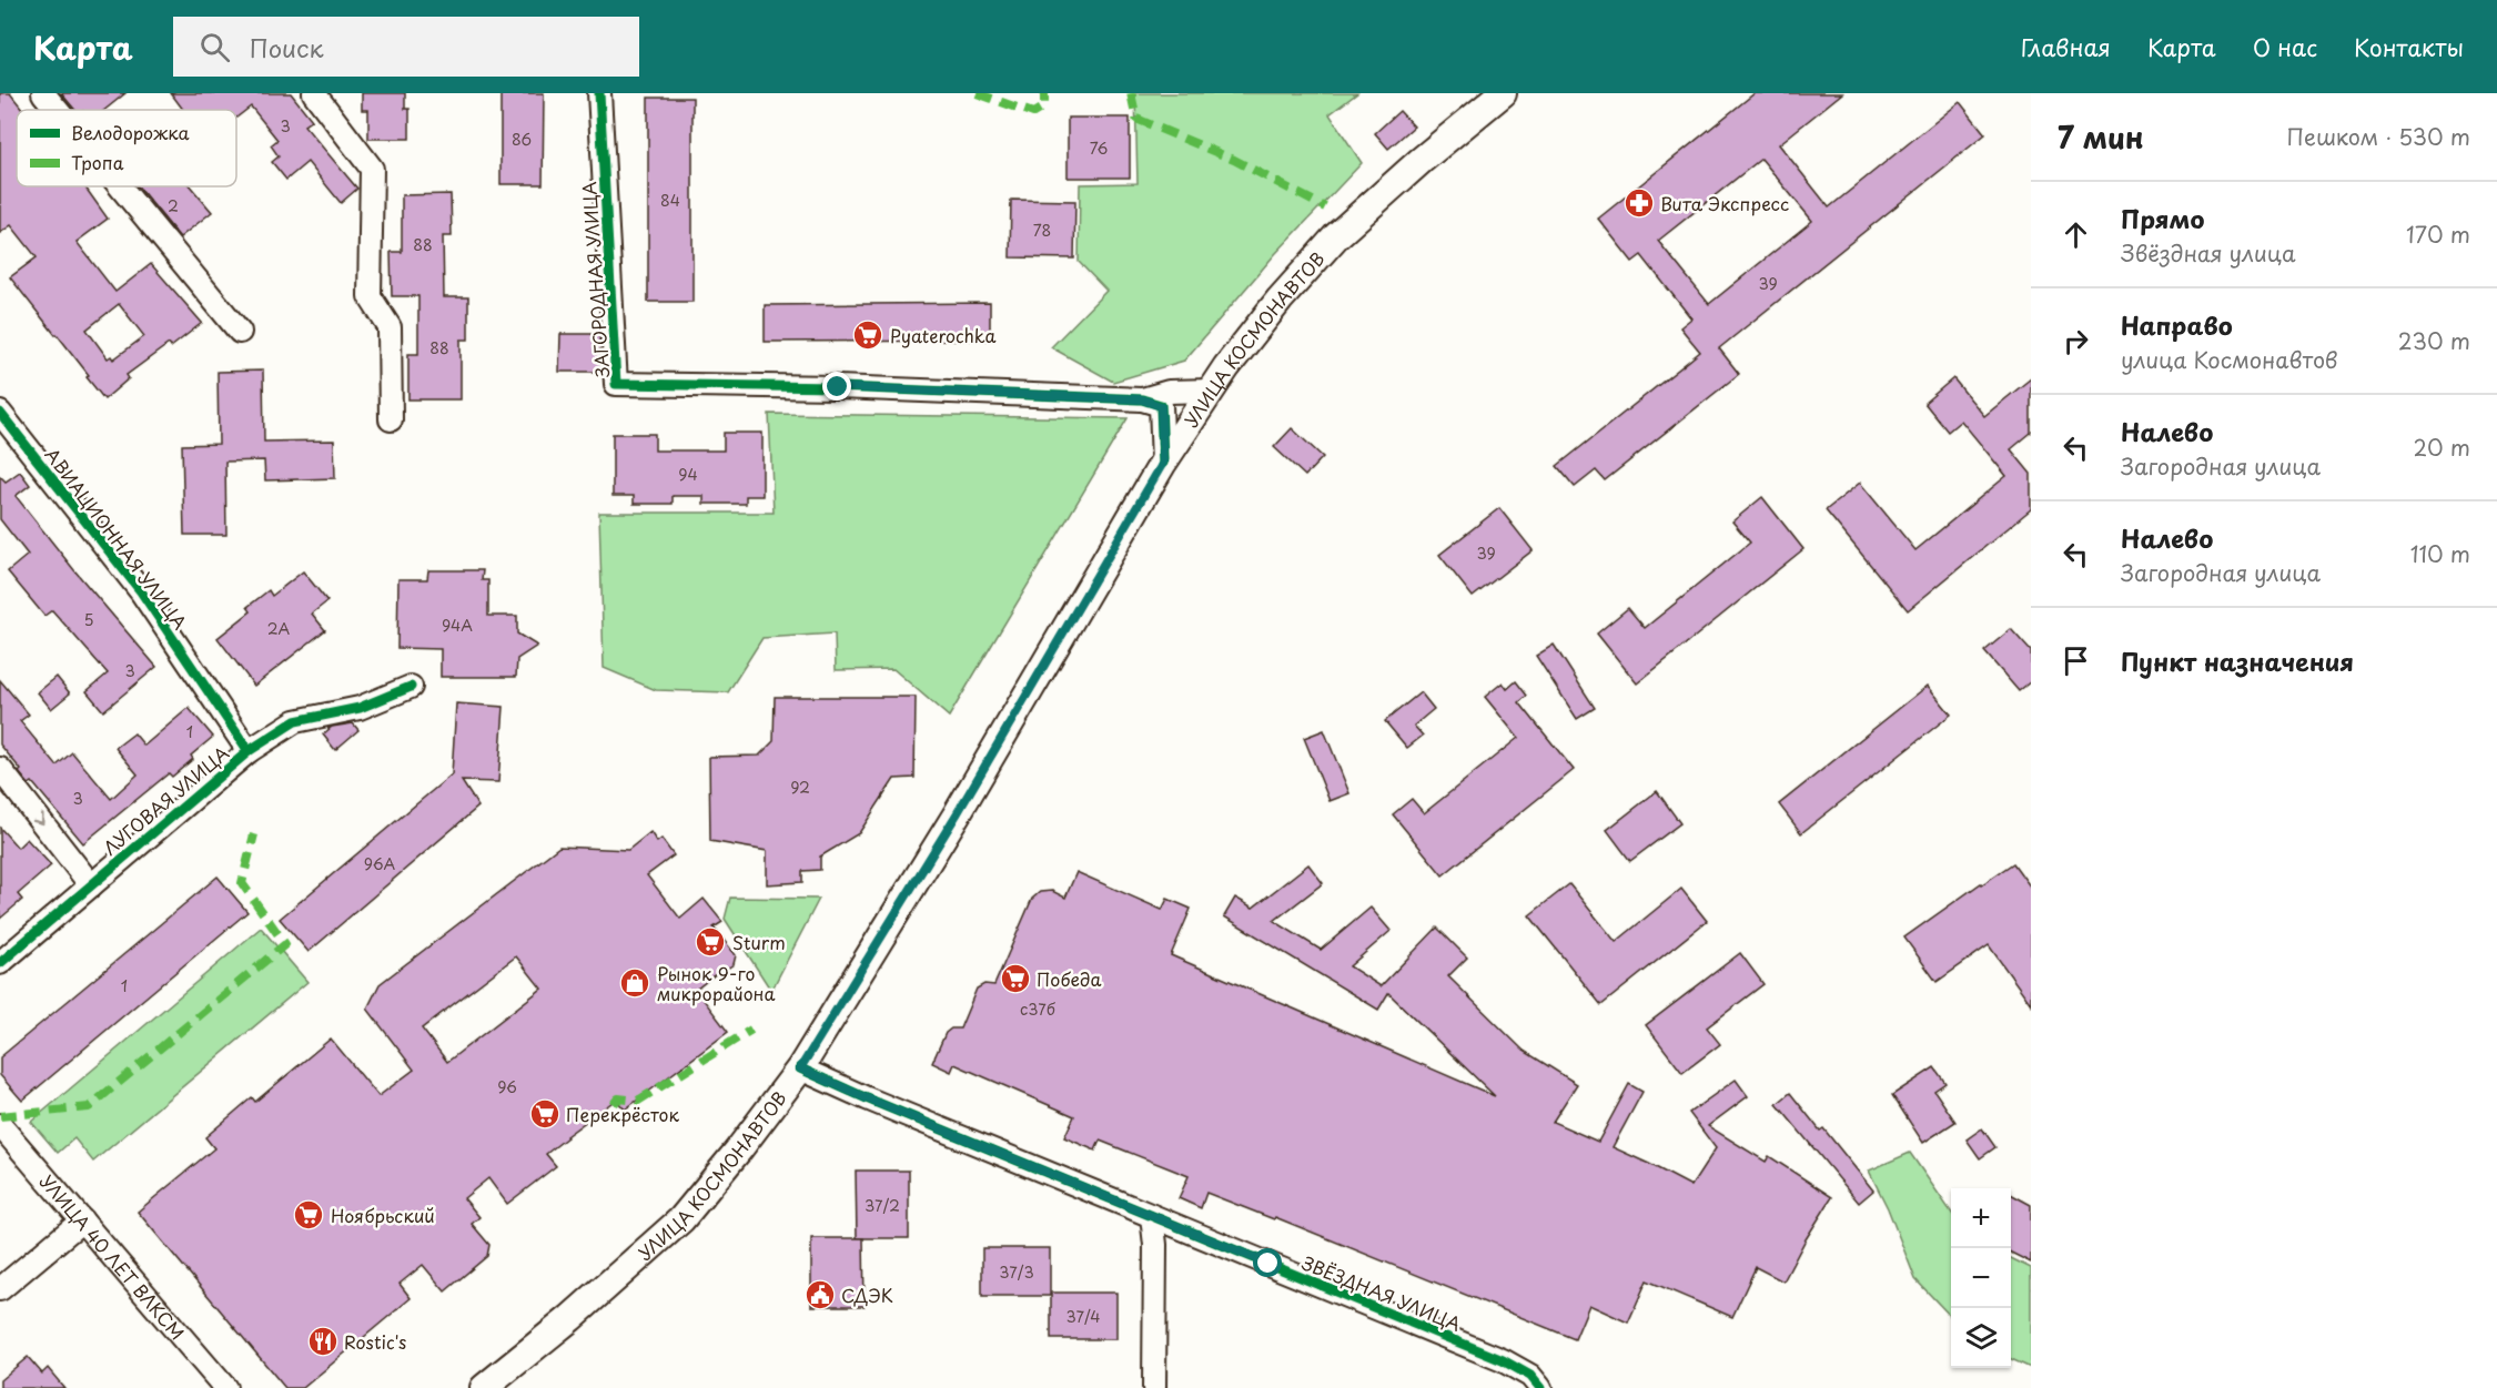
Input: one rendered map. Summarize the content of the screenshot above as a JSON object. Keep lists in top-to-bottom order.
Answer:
{
  "streets": {
    "main road": ["УЛИЦА КОСМОНАВТОВ"],
    "street": [
      "ЗАГОРОДНАЯ УЛИЦА",
      "АВИАЦИОННАЯ УЛИЦА",
      "ЛУГОВАЯ УЛИЦА",
      "УЛИЦА 40 ЛЕТ ВЛКСМ",
      "ЗВЁЗДНАЯ УЛИЦА"
    ]
  },
  "crossings": [
    ["ЗАГОРОДНАЯ УЛИЦА", "УЛИЦА КОСМОНАВТОВ"],
    ["УЛИЦА КОСМОНАВТОВ", "ЗВЁЗДНАЯ УЛИЦА"],
    ["АВИАЦИОННАЯ УЛИЦА", "ЛУГОВАЯ УЛИЦА"]
  ],
  "places": {
    "pharmacy": ["Вита Экспресс"],
    "supermarket": [
      "Pyaterochka",
      "Sturm",
      "Победа",
      "Перекрёсток",
      "Ноябрьский"
    ],
    "shop": ["Рынок 9-го микрорайона"],
    "public building": ["СДЭК"],
    "restaurant": ["Rostic's"]
  },
  "house_numbers": [
    "3",
    "86",
    "76",
    "84",
    "2",
    "78",
    "88",
    "39",
    "88",
    "94",
    "39",
    "5",
    "94А",
    "2А",
    "3",
    "1",
    "92",
    "3",
    "96А",
    "1",
    "с37б",
    "96",
    "37/2",
    "37/3",
    "37/4"
  ],
  "legend": ["Велодорожка", "Тропа"],
  "page": {
    "header": "Карта",
    "search": "Поиск",
    "nav": [
      "Главная",
      "Карта",
      "О нас",
      "Контакты"
    ],
    "heading": ["7 мин", "Пешком · 530 m"],
    "list": [
      ["Прямо", "Звёздная улица", "170 m"],
      ["Направо", "улица Космонавтов", "230 m"],
      ["Налево", "Загородная улица", "20 m"],
      ["Налево", "Загородная улица", "110 m"],
      "Пункт назначения"
    ],
    "map_buttons": ["+", "−"]
  }
}
